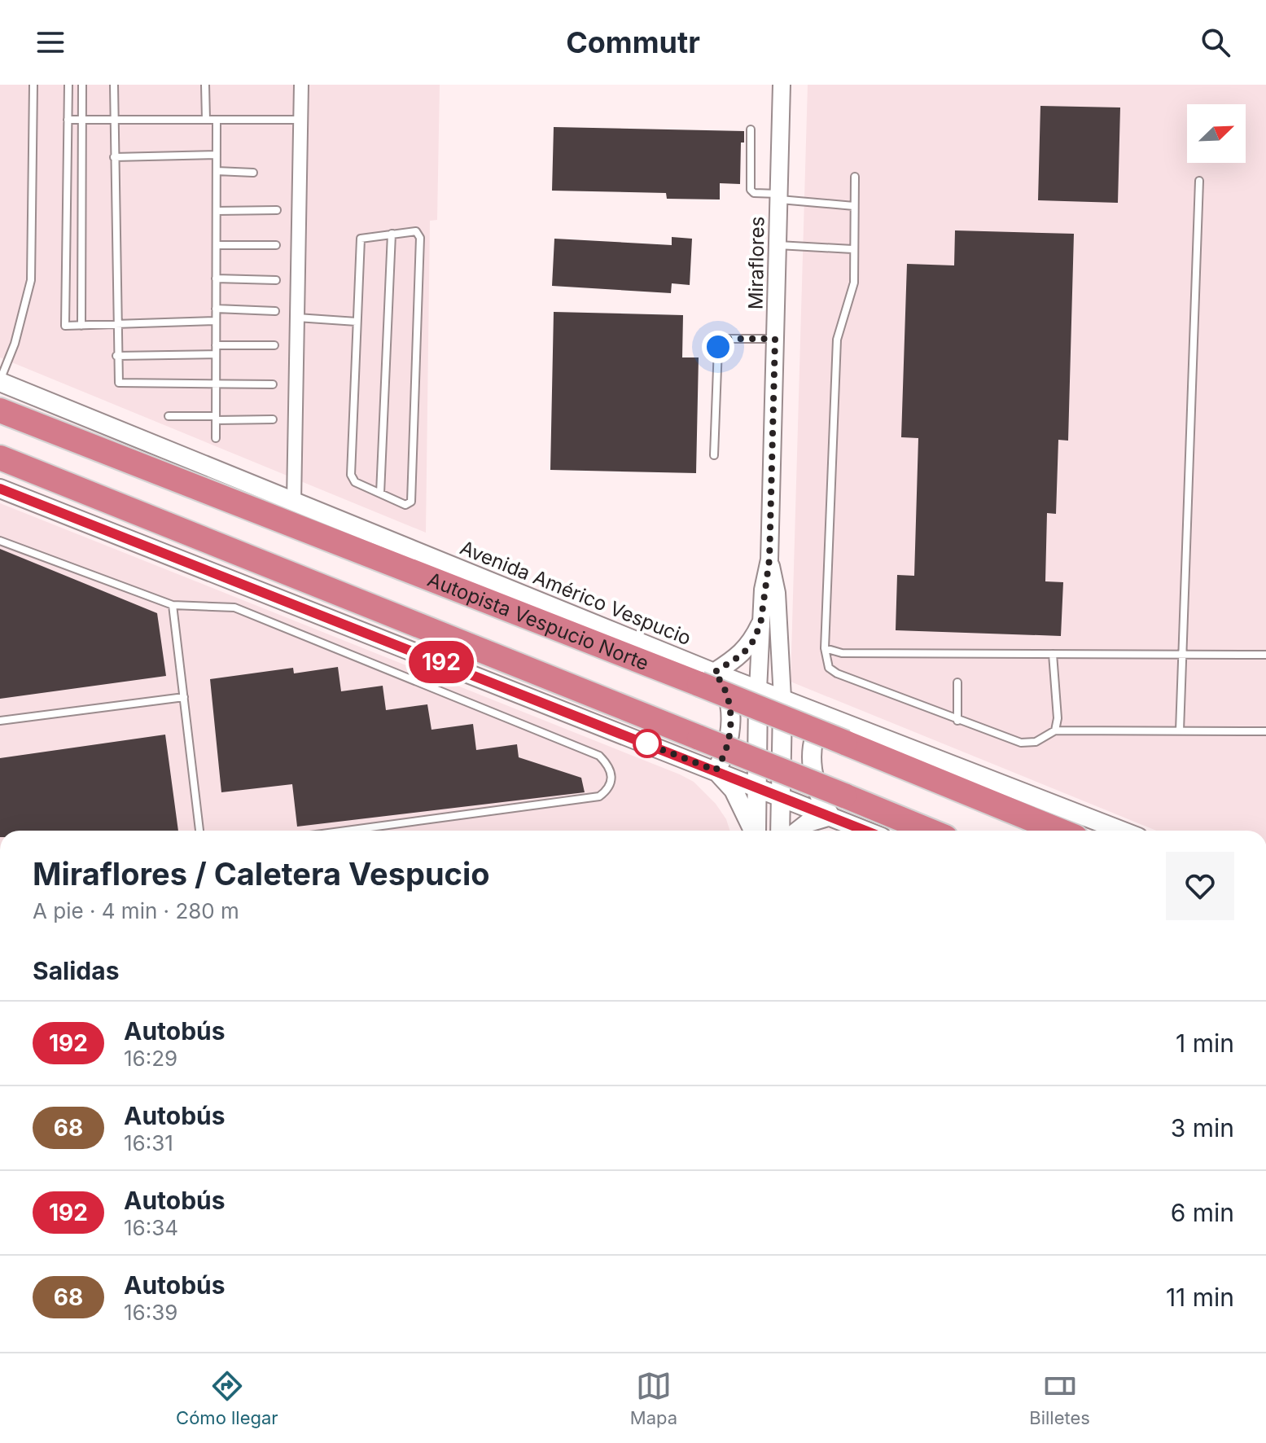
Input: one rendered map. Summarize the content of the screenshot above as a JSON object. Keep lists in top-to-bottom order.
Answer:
{
  "streets": {
    "highway": ["Autopista Vespucio Norte"],
    "main road": ["Miraflores", "Avenida Américo Vespucio"]
  },
  "crossings": [
    ["Miraflores", "Avenida Américo Vespucio"],
    ["Avenida Américo Vespucio", "Autopista Vespucio Norte"]
  ],
  "lines": ["bus line 192"],
  "north": "top right",
  "page": {
    "header": "Commutr",
    "on_map": "192",
    "heading": [
      ["Miraflores / Caletera Vespucio", "A pie · 4 min · 280 m"],
      "Salidas"
    ],
    "list": [
      {
        "mark": "192",
        "name": "Autobús",
        "note": "16:29",
        "value": "1 min"
      },
      {
        "mark": "68",
        "name": "Autobús",
        "note": "16:31",
        "value": "3 min"
      },
      {
        "mark": "192",
        "name": "Autobús",
        "note": "16:34",
        "value": "6 min"
      },
      {
        "mark": "68",
        "name": "Autobús",
        "note": "16:39",
        "value": "11 min"
      }
    ],
    "tabs": ["Cómo llegar", "Mapa", "Billetes"]
  }
}
